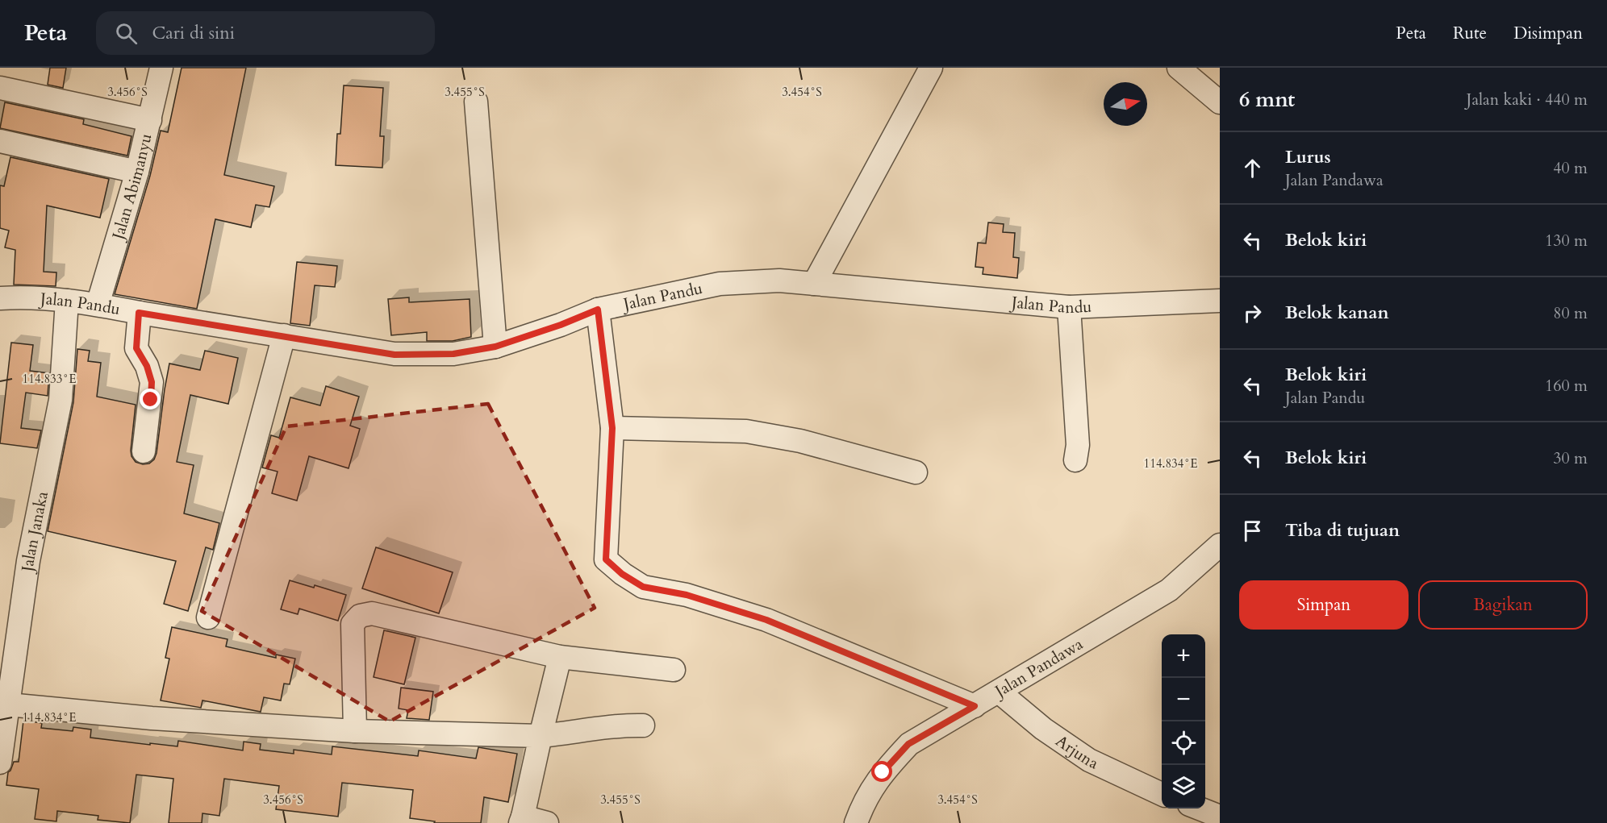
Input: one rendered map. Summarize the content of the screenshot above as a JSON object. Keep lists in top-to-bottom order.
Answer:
{
  "streets": {
    "street": [
      "Jalan Abimanyu",
      "Jalan Pandu",
      "Jalan Janaka",
      "Jalan Pandawa",
      "Arjuna"
    ]
  },
  "crossings": [
    ["Jalan Abimanyu", "Jalan Pandu"],
    ["Jalan Pandu", "Jalan Janaka"],
    ["Jalan Pandawa", "Arjuna"]
  ],
  "north": "right",
  "page": {
    "header": "Peta",
    "search": "Cari di sini",
    "nav": ["Peta", "Rute", "Disimpan"],
    "heading": ["6 mnt", "Jalan kaki · 440 m"],
    "list": [
      ["Lurus", "Jalan Pandawa", "40 m"],
      ["Belok kiri", "130 m"],
      ["Belok kanan", "80 m"],
      ["Belok kiri", "Jalan Pandu", "160 m"],
      ["Belok kiri", "30 m"],
      "Tiba di tujuan"
    ],
    "buttons": ["Simpan", "Bagikan"],
    "map_buttons": ["+", "−"]
  },
  "coordinates": [
    "3.456°S",
    "3.455°S",
    "3.454°S",
    "114.833°E",
    "114.834°E"
  ]
}
